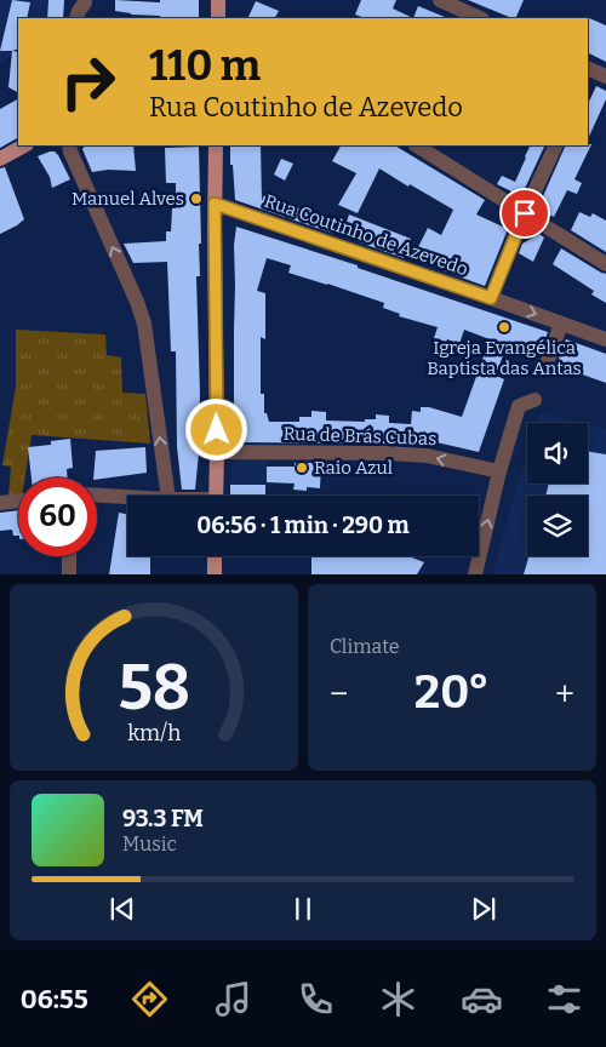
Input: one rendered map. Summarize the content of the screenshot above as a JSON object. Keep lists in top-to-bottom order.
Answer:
{
  "streets": {
    "street": ["Rua Coutinho de Azevedo", "Rua de Brás Cubas"]
  },
  "one_way": ["Rua de Brás Cubas"],
  "places": ["Manuel Alves", "Igreja Evangélica Baptista das Antas", "Raio Azul"],
  "page": {
    "turn": ["110 m", "Rua Coutinho de Azevedo"],
    "limit": "60",
    "trip": "06:56 · 1 min · 290 m",
    "tile": "Climate",
    "heat": ["−", "20°", "+"],
    "song": ["93.3 FM", "Music"],
    "tabs": "06:55",
    "gauge": ["58", "km/h"]
  }
}
